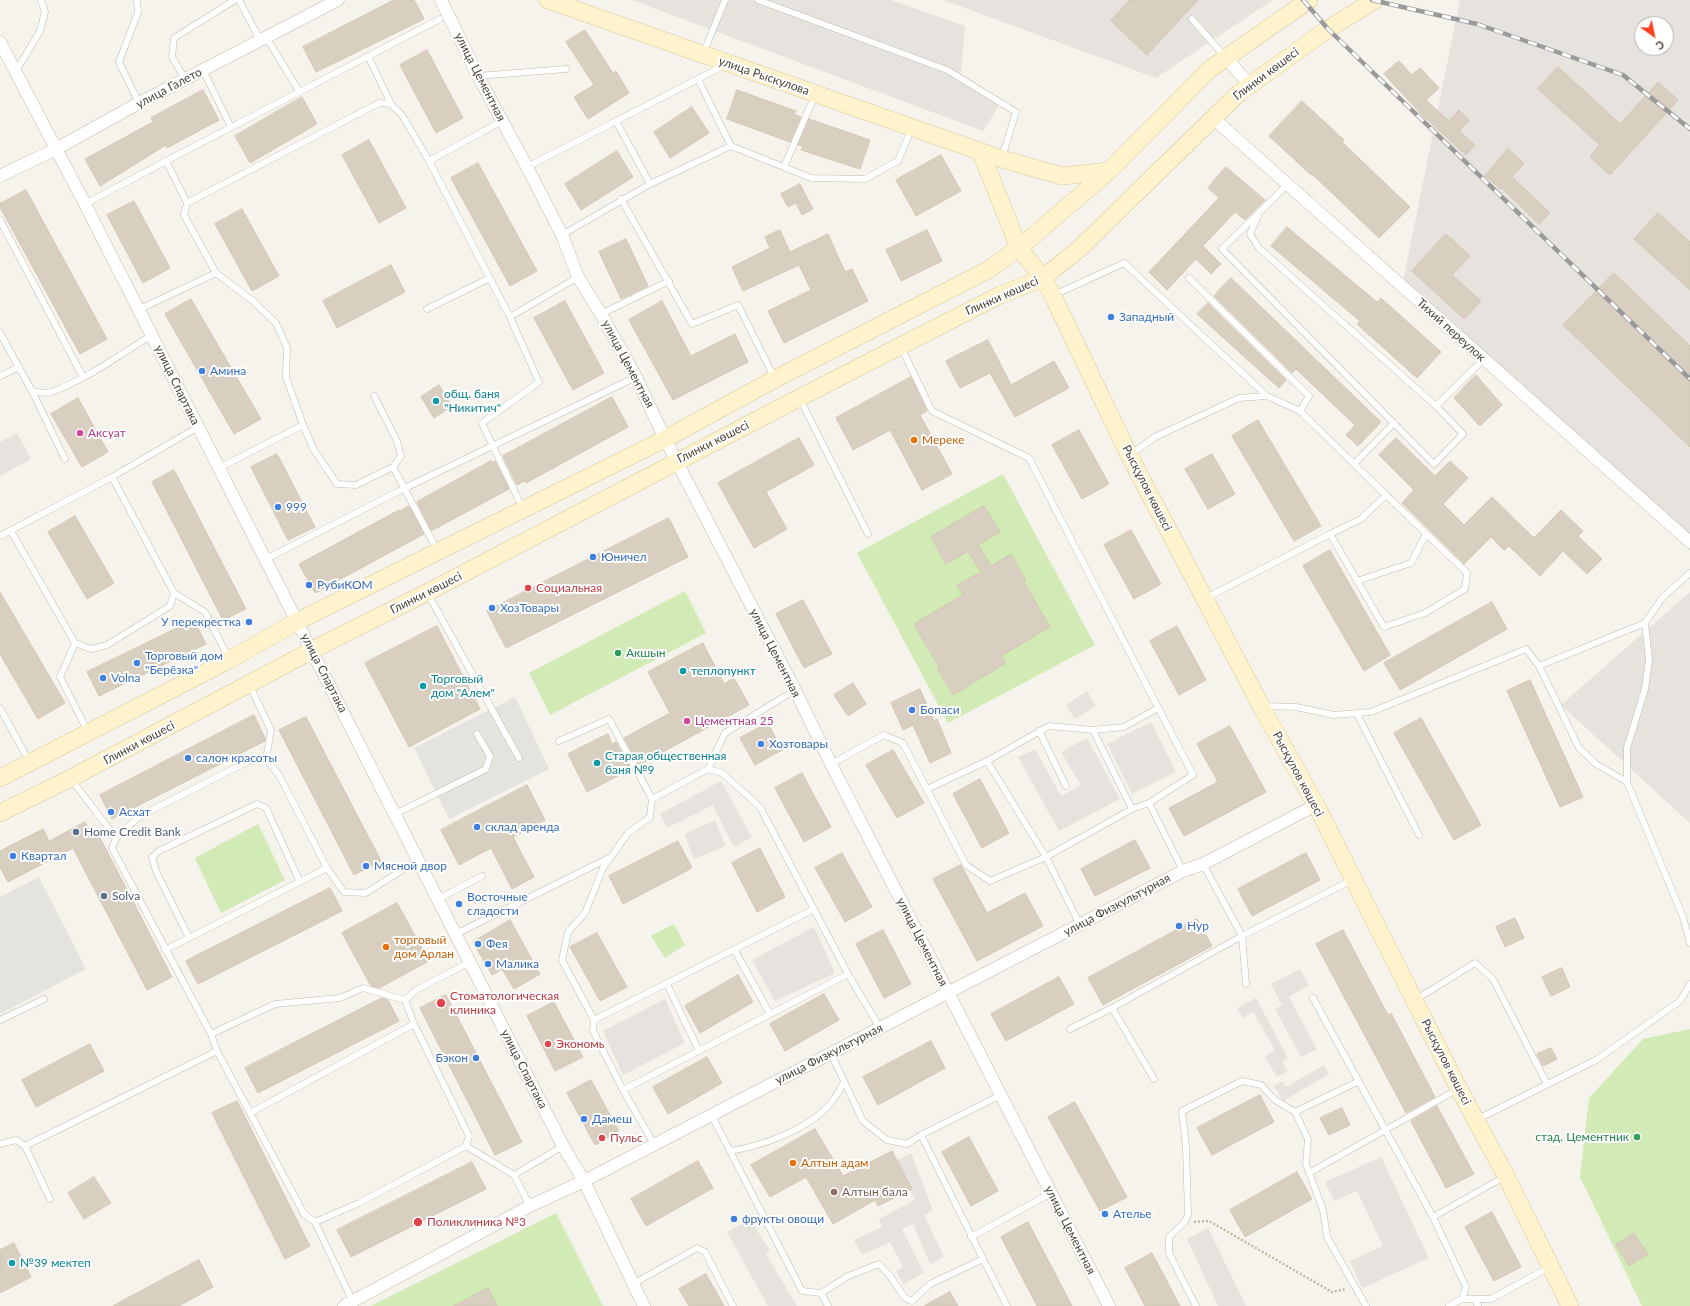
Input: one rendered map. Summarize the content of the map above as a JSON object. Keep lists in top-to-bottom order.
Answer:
{
  "streets": {
    "main road": ["Глинки көшесі", "улица Рыскулова", "Рысқұлов көшесі"],
    "street": [
      "улица Цементная",
      "улица Галето",
      "Тихий переулок",
      "улица Спартака",
      "улица Физкультурная"
    ]
  },
  "crossings": [
    ["Глинки көшесі", "улица Рыскулова"],
    ["Глинки көшесі", "улица Цементная"],
    ["Глинки көшесі", "Тихий переулок"],
    ["Глинки көшесі", "улица Спартака"],
    ["Глинки көшесі", "Рысқұлов көшесі"],
    ["улица Цементная", "улица Физкультурная"],
    ["улица Галето", "улица Спартака"],
    ["улица Спартака", "улица Физкультурная"],
    ["Рысқұлов көшесі", "улица Физкультурная"]
  ],
  "places": [
    "Западный",
    "Амина",
    "общ. баня \"Никитич\"",
    "Аксуат",
    "Мереке",
    "999",
    "Юничел",
    "РубиКОМ",
    "Социальная",
    "ХозТовары",
    "У перекрестка",
    "Акшын",
    "Торговый дом \"Берёзка\"",
    "теплопункт",
    "Volna",
    "Торговый дом \"Алем\"",
    "Бопаси",
    "Цементная 25",
    "Хозтовары",
    "салон красоты",
    "Старая общественная баня №9",
    "Асхат",
    "склад аренда",
    "Home Credit Bank",
    "Квартал",
    "Мясной двор",
    "Solva",
    "Восточные сладости",
    "Нур",
    "Фея",
    "торговый дом Арлан",
    "Малика",
    "Стоматологическая клиника",
    "Экономь",
    "Бэкон",
    "Дамеш",
    "стад. Цементник",
    "Пульс",
    "Алтын адам",
    "Алтын бала",
    "Ателье",
    "фрукты овощи",
    "Поликлиника №3",
    "№39 мектеп"
  ],
  "north": "bottom right"
}
